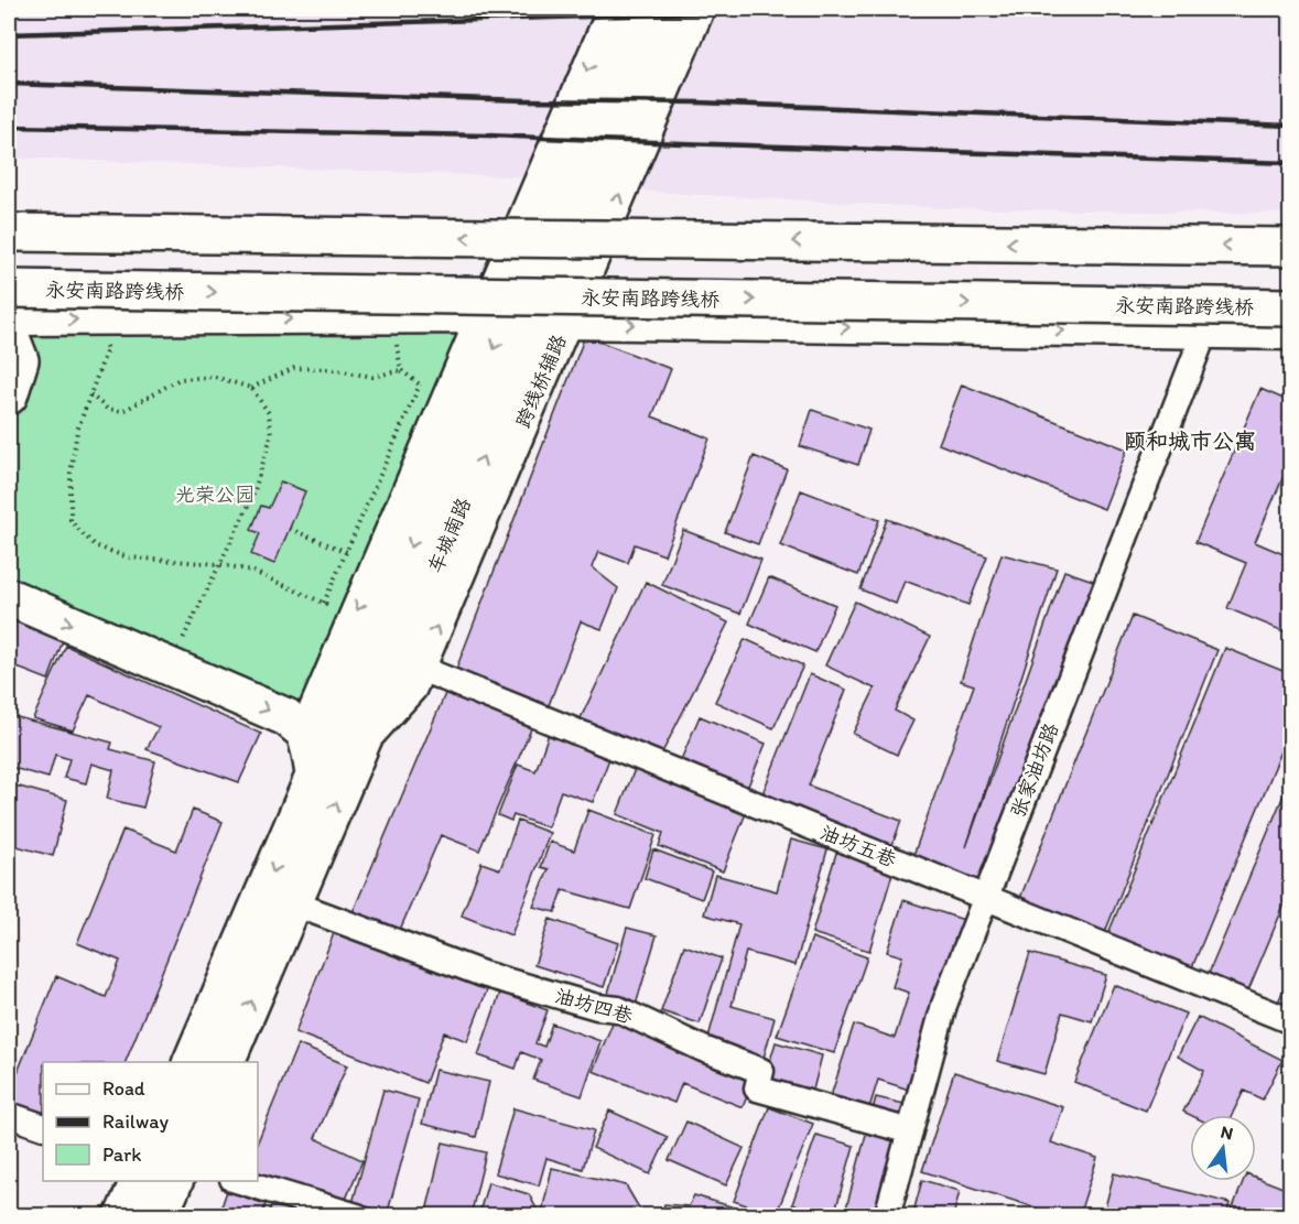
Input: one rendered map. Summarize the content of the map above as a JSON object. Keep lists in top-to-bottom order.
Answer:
{
  "streets": {
    "main road": ["永安南路跨线桥", "车城南路"],
    "street": [
      "跨线桥辅路",
      "张家油坊路",
      "油坊五巷",
      "油坊四巷"
    ]
  },
  "crossings": [
    ["跨线桥辅路", "车城南路"],
    ["车城南路", "油坊四巷"],
    ["张家油坊路", "油坊五巷"],
    ["张家油坊路", "油坊四巷"]
  ],
  "districts": ["颐和城市公寓"],
  "parks": ["光荣公园"],
  "legend": ["Road", "Railway", "Park"],
  "north": "top"
}
